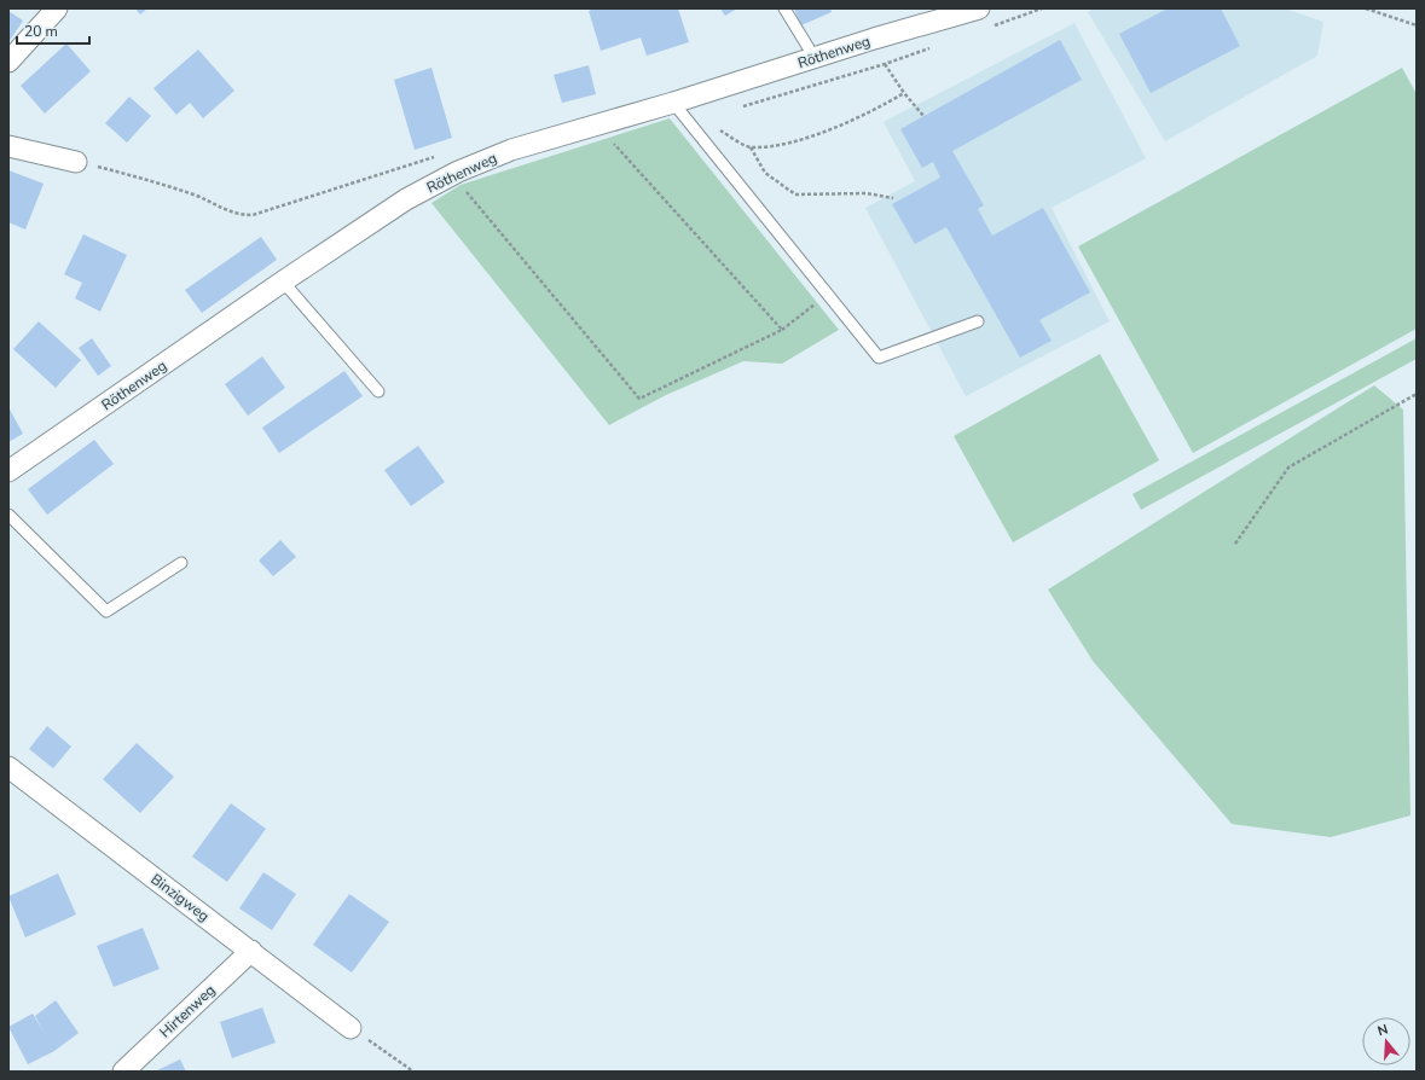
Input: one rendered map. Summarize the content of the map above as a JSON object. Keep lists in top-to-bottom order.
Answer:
{
  "streets": {
    "street": ["Röthenweg", "Binzigweg", "Hirtenweg"]
  },
  "crossings": [
    ["Binzigweg", "Hirtenweg"]
  ],
  "scale_bar": "20 m",
  "north": "top"
}
